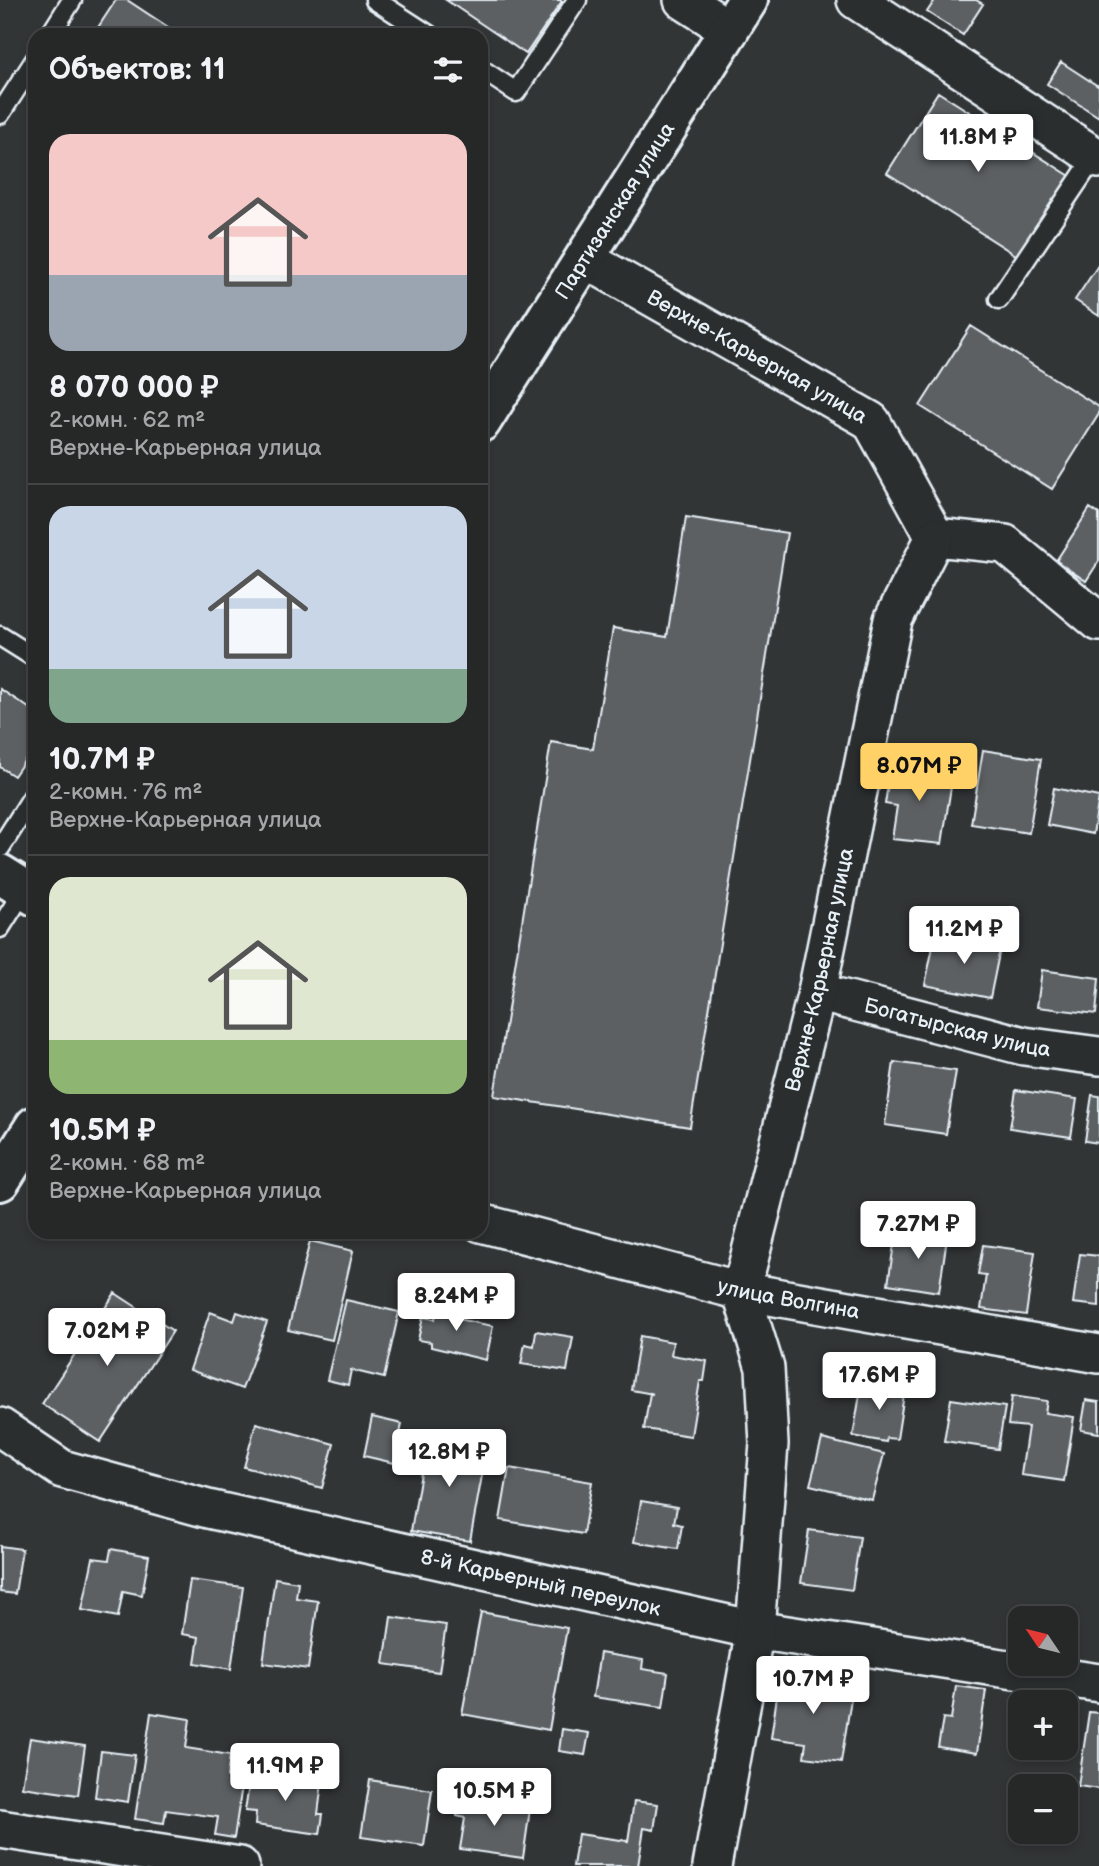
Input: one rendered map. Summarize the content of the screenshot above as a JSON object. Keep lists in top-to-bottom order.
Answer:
{
  "streets": {
    "street": [
      "Партизанская улица",
      "Верхне-Карьерная улица",
      "Богатырская улица",
      "улица Волгина",
      "8-й Карьерный переулок"
    ]
  },
  "crossings": [
    ["Партизанская улица", "Верхне-Карьерная улица"],
    ["Верхне-Карьерная улица", "Богатырская улица"],
    ["Верхне-Карьерная улица", "улица Волгина"]
  ],
  "north": "top left",
  "page": {
    "heading": "Объектов: 11",
    "list": [
      {
        "name": "8 070 000 ₽",
        "note": "2-комн. · 62 m² · Верхне-Карьерная улица"
      },
      {
        "name": "10.7M ₽",
        "note": "2-комн. · 76 m² · Верхне-Карьерная улица"
      },
      {
        "name": "10.5M ₽",
        "note": "2-комн. · 68 m² · Верхне-Карьерная улица"
      }
    ],
    "price": [
      "11.8M ₽",
      "8.07M ₽",
      "11.2M ₽",
      "7.27M ₽",
      "8.24M ₽",
      "7.02M ₽",
      "17.6M ₽",
      "12.8M ₽",
      "10.7M ₽",
      "11.9M ₽",
      "10.5M ₽"
    ],
    "map_buttons": ["+", "−"]
  }
}
